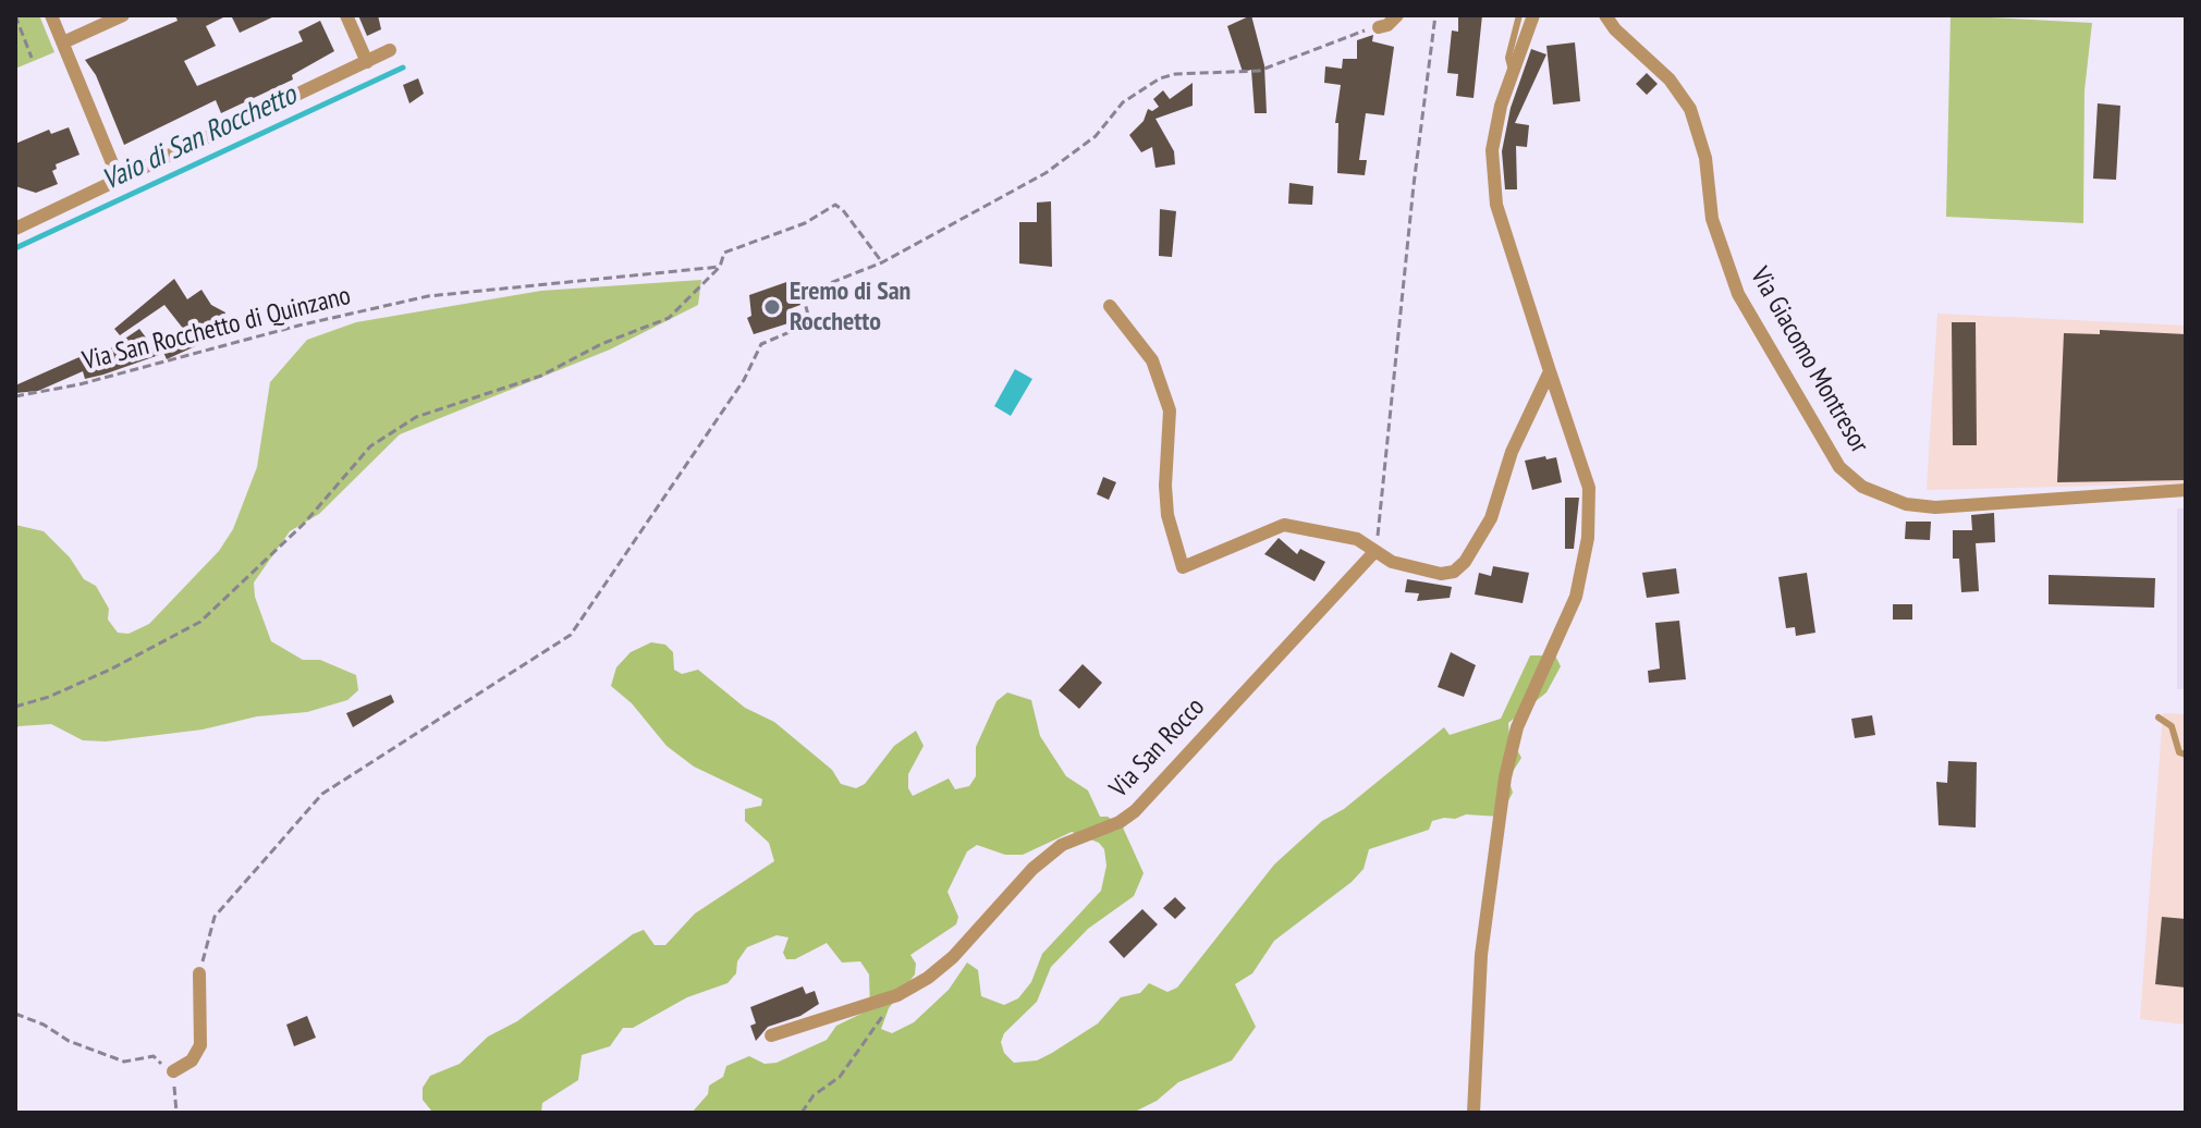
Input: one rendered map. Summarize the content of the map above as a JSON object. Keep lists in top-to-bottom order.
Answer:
{
  "streets": {
    "street": ["Via Giacomo Montresor", "Via San Rocco"],
    "path": ["Via San Rocchetto di Quinzano"]
  },
  "water": ["Vaio di San Rocchetto"],
  "places": ["Eremo di San Rocchetto"]
}
